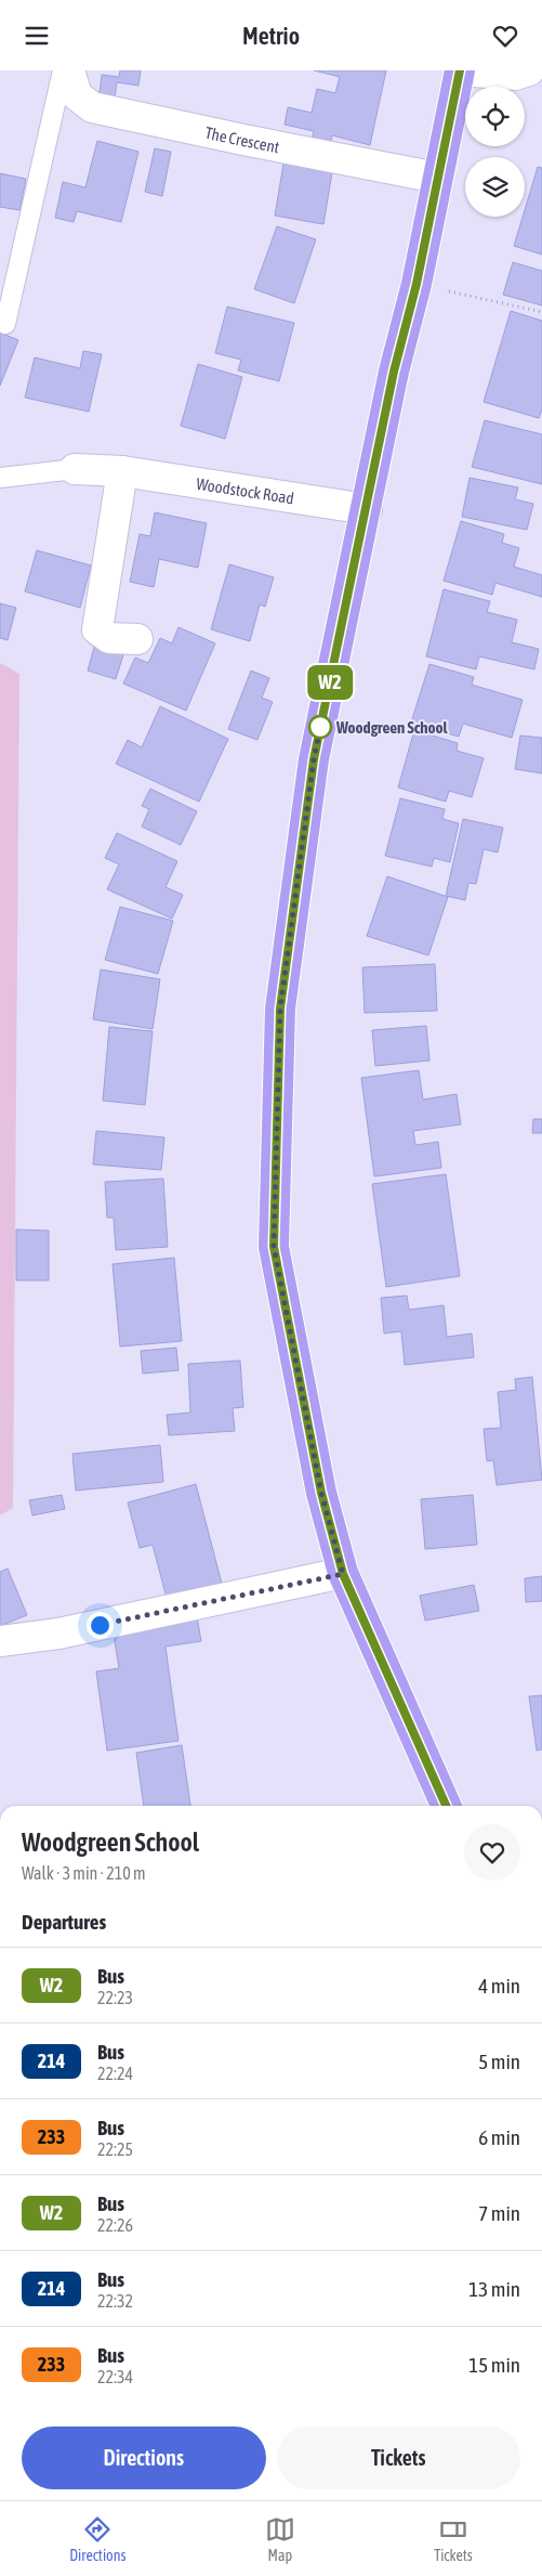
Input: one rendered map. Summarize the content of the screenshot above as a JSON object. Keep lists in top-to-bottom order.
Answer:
{
  "streets": {
    "street": ["The Crescent", "Woodstock Road"]
  },
  "places": ["Woodgreen School"],
  "lines": ["bus line W2"],
  "page": {
    "header": "Metrio",
    "on_map": "W2",
    "heading": [
      ["Woodgreen School", "Walk · 3 min · 210 m"],
      "Departures"
    ],
    "list": [
      {
        "mark": "W2",
        "name": "Bus",
        "note": "22:23",
        "value": "4 min"
      },
      {
        "mark": "214",
        "name": "Bus",
        "note": "22:24",
        "value": "5 min"
      },
      {
        "mark": "233",
        "name": "Bus",
        "note": "22:25",
        "value": "6 min"
      },
      {
        "mark": "W2",
        "name": "Bus",
        "note": "22:26",
        "value": "7 min"
      },
      {
        "mark": "214",
        "name": "Bus",
        "note": "22:32",
        "value": "13 min"
      },
      {
        "mark": "233",
        "name": "Bus",
        "note": "22:34",
        "value": "15 min"
      }
    ],
    "buttons": ["Directions", "Tickets"],
    "tabs": ["Directions", "Map", "Tickets"]
  }
}
